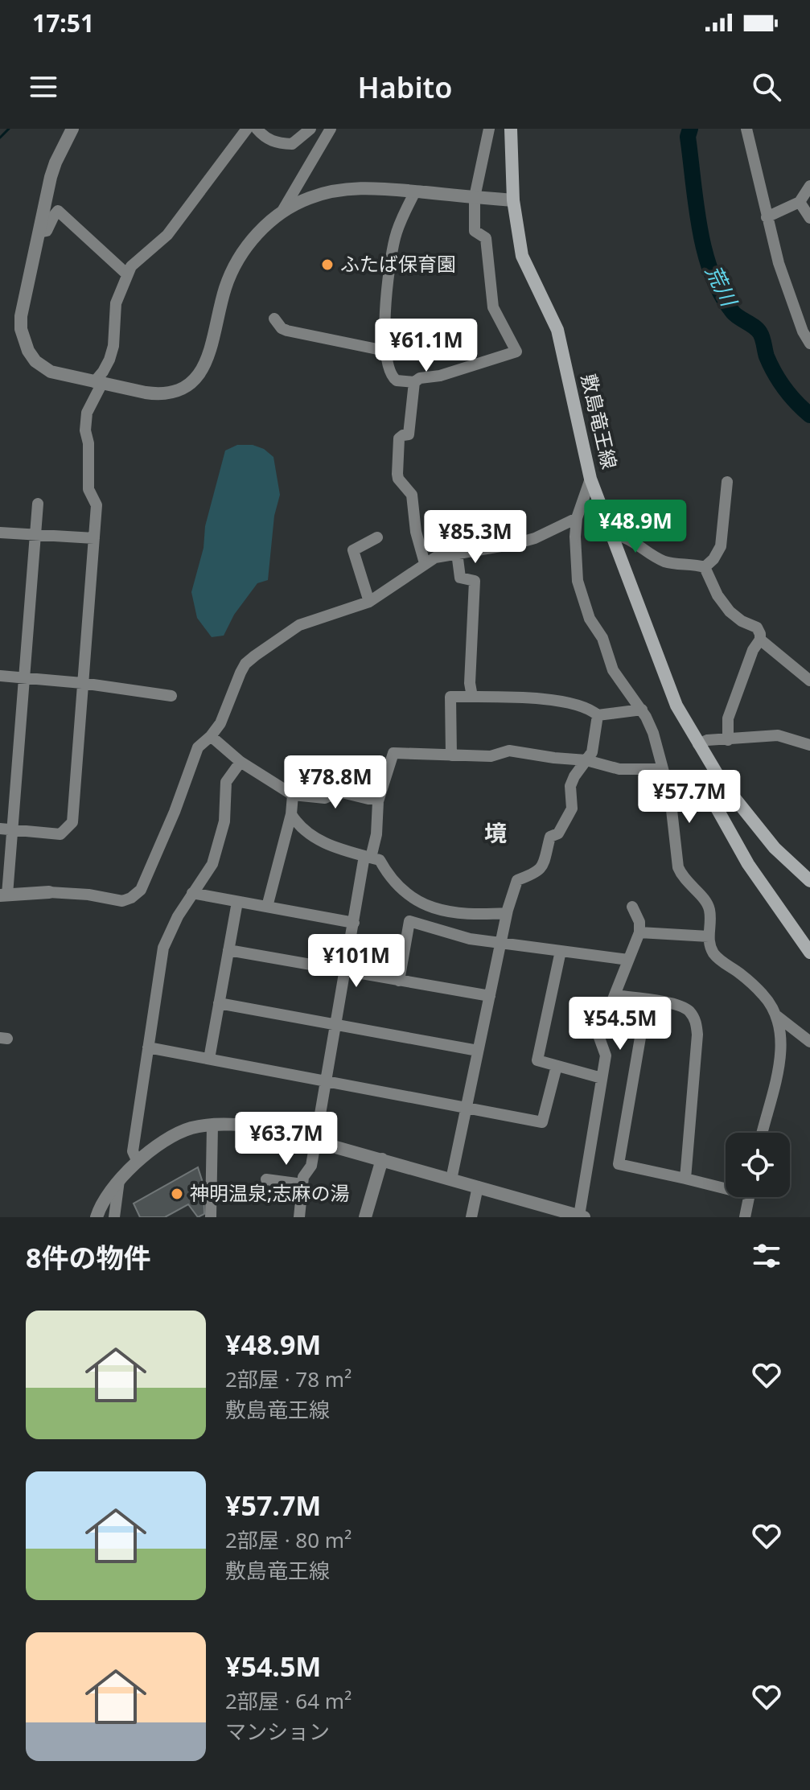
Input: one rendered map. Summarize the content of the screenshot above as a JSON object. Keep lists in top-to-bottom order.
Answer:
{
  "streets": {
    "main road": ["敷島竜王線"]
  },
  "districts": ["境"],
  "water": ["荒川"],
  "places": ["ふたば保育園", "神明温泉;志麻の湯"],
  "page": {
    "status": "17:51",
    "header": "Habito",
    "price": [
      "¥61.1M",
      "¥48.9M",
      "¥85.3M",
      "¥78.8M",
      "¥57.7M",
      "¥101M",
      "¥54.5M",
      "¥63.7M"
    ],
    "heading": "8件の物件",
    "list": [
      {
        "name": "¥48.9M",
        "note": "2部屋 · 78 m² · 敷島竜王線"
      },
      {
        "name": "¥57.7M",
        "note": "2部屋 · 80 m² · 敷島竜王線"
      },
      {
        "name": "¥54.5M",
        "note": "2部屋 · 64 m² · マンション"
      }
    ]
  }
}
